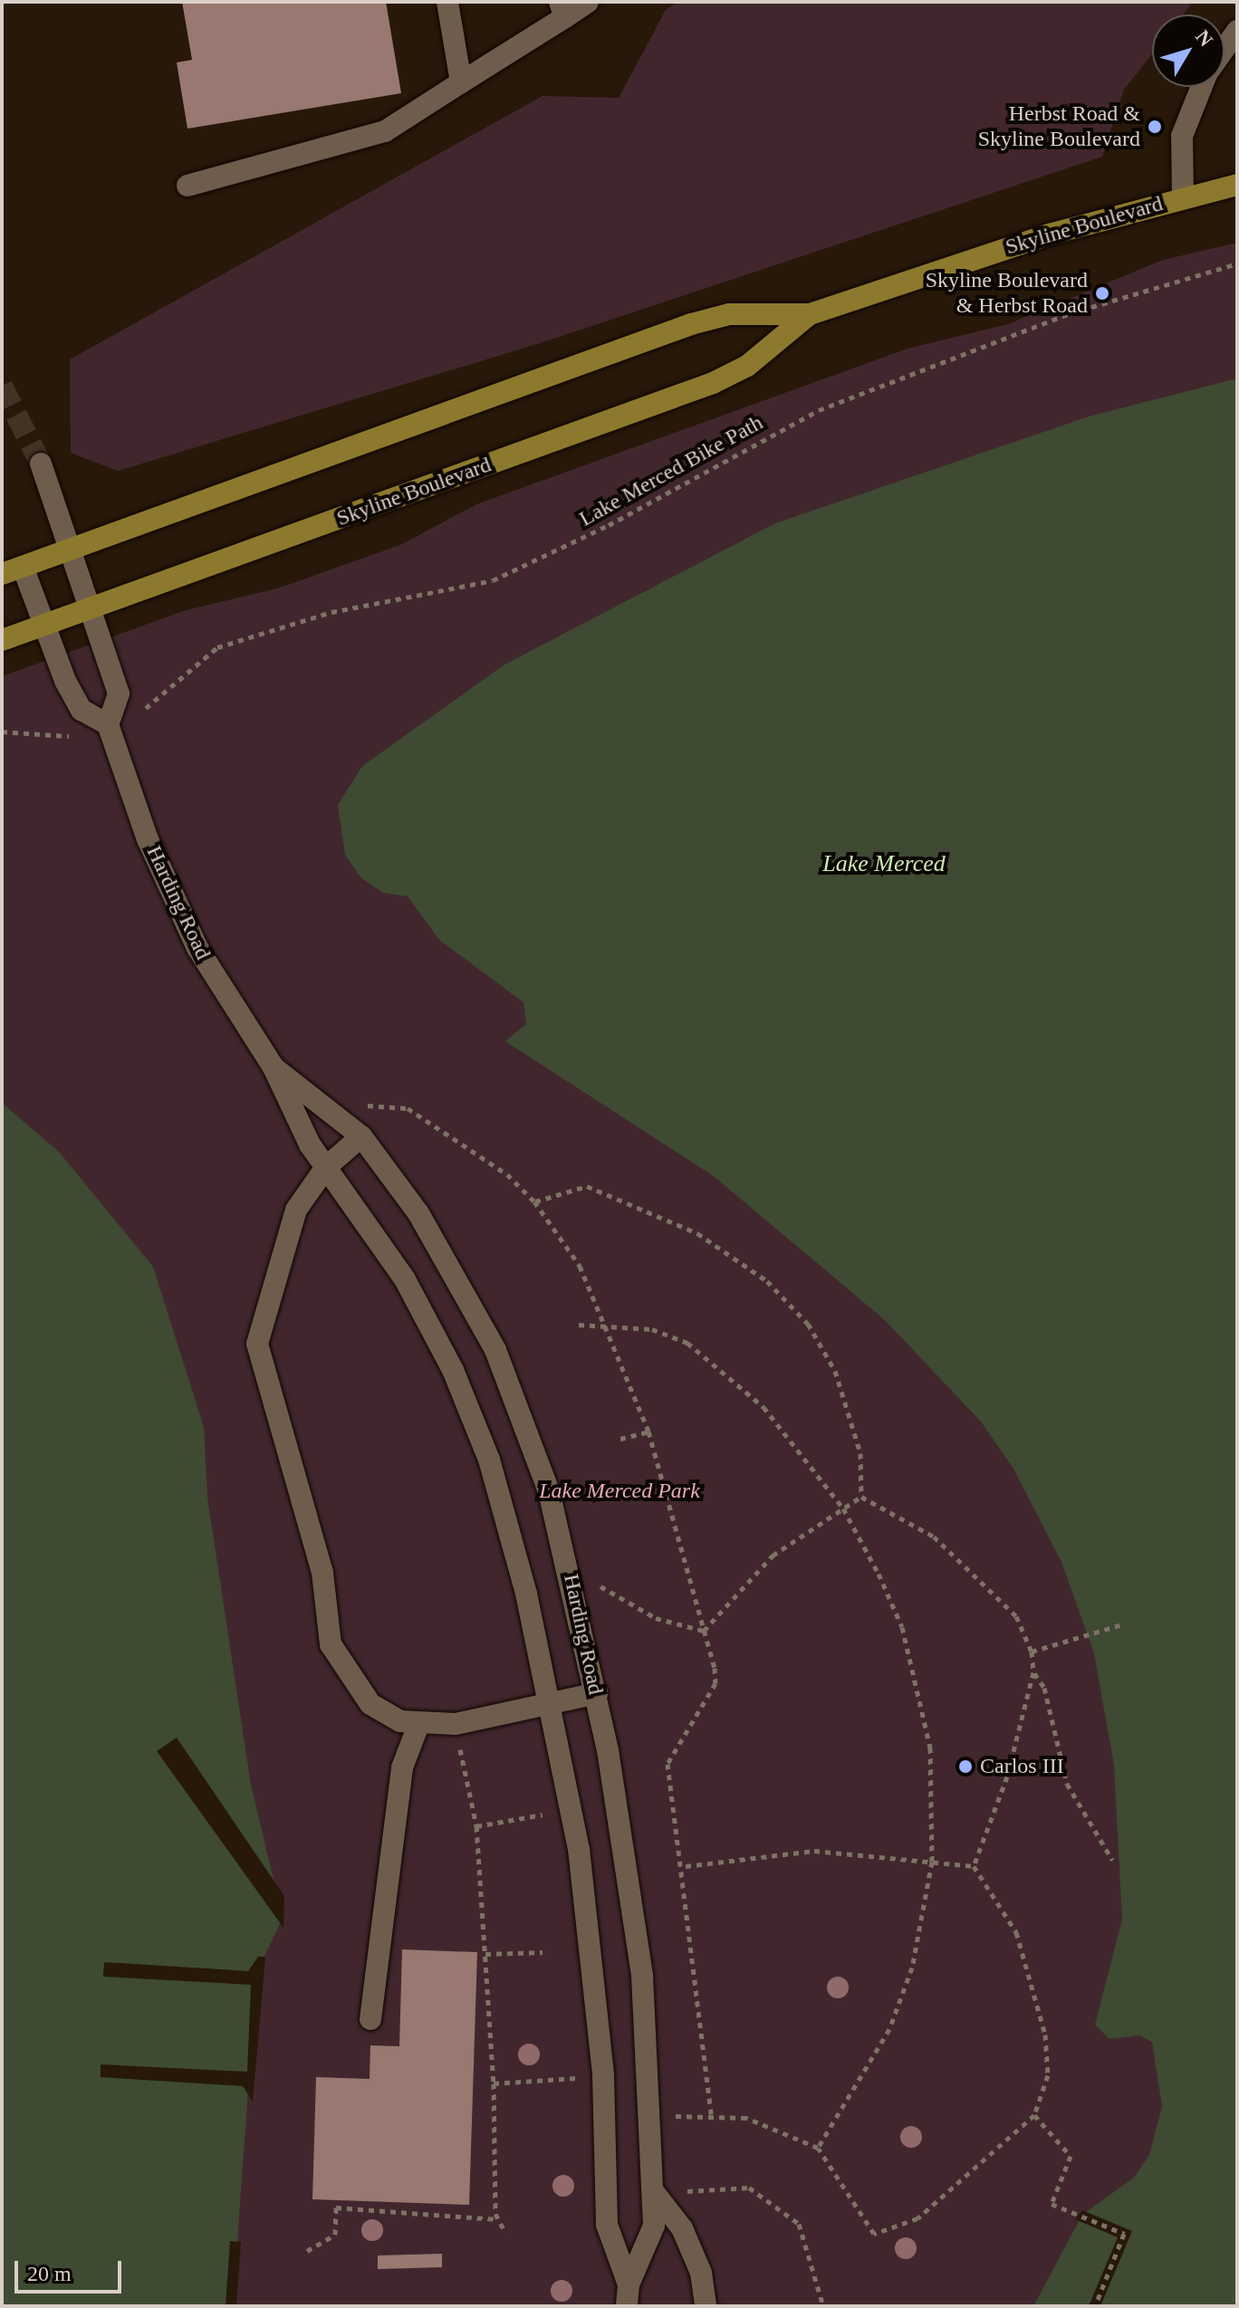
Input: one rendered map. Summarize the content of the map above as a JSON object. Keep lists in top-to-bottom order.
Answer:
{
  "streets": {
    "main road": ["Skyline Boulevard"],
    "street": ["Harding Road"],
    "path": ["Lake Merced Bike Path"]
  },
  "water": ["Lake Merced"],
  "parks": ["Lake Merced Park"],
  "places": ["Herbst Road & Skyline Boulevard", "Skyline Boulevard & Herbst Road", "Carlos III"],
  "scale_bar": "20 m",
  "north": "top right"
}
